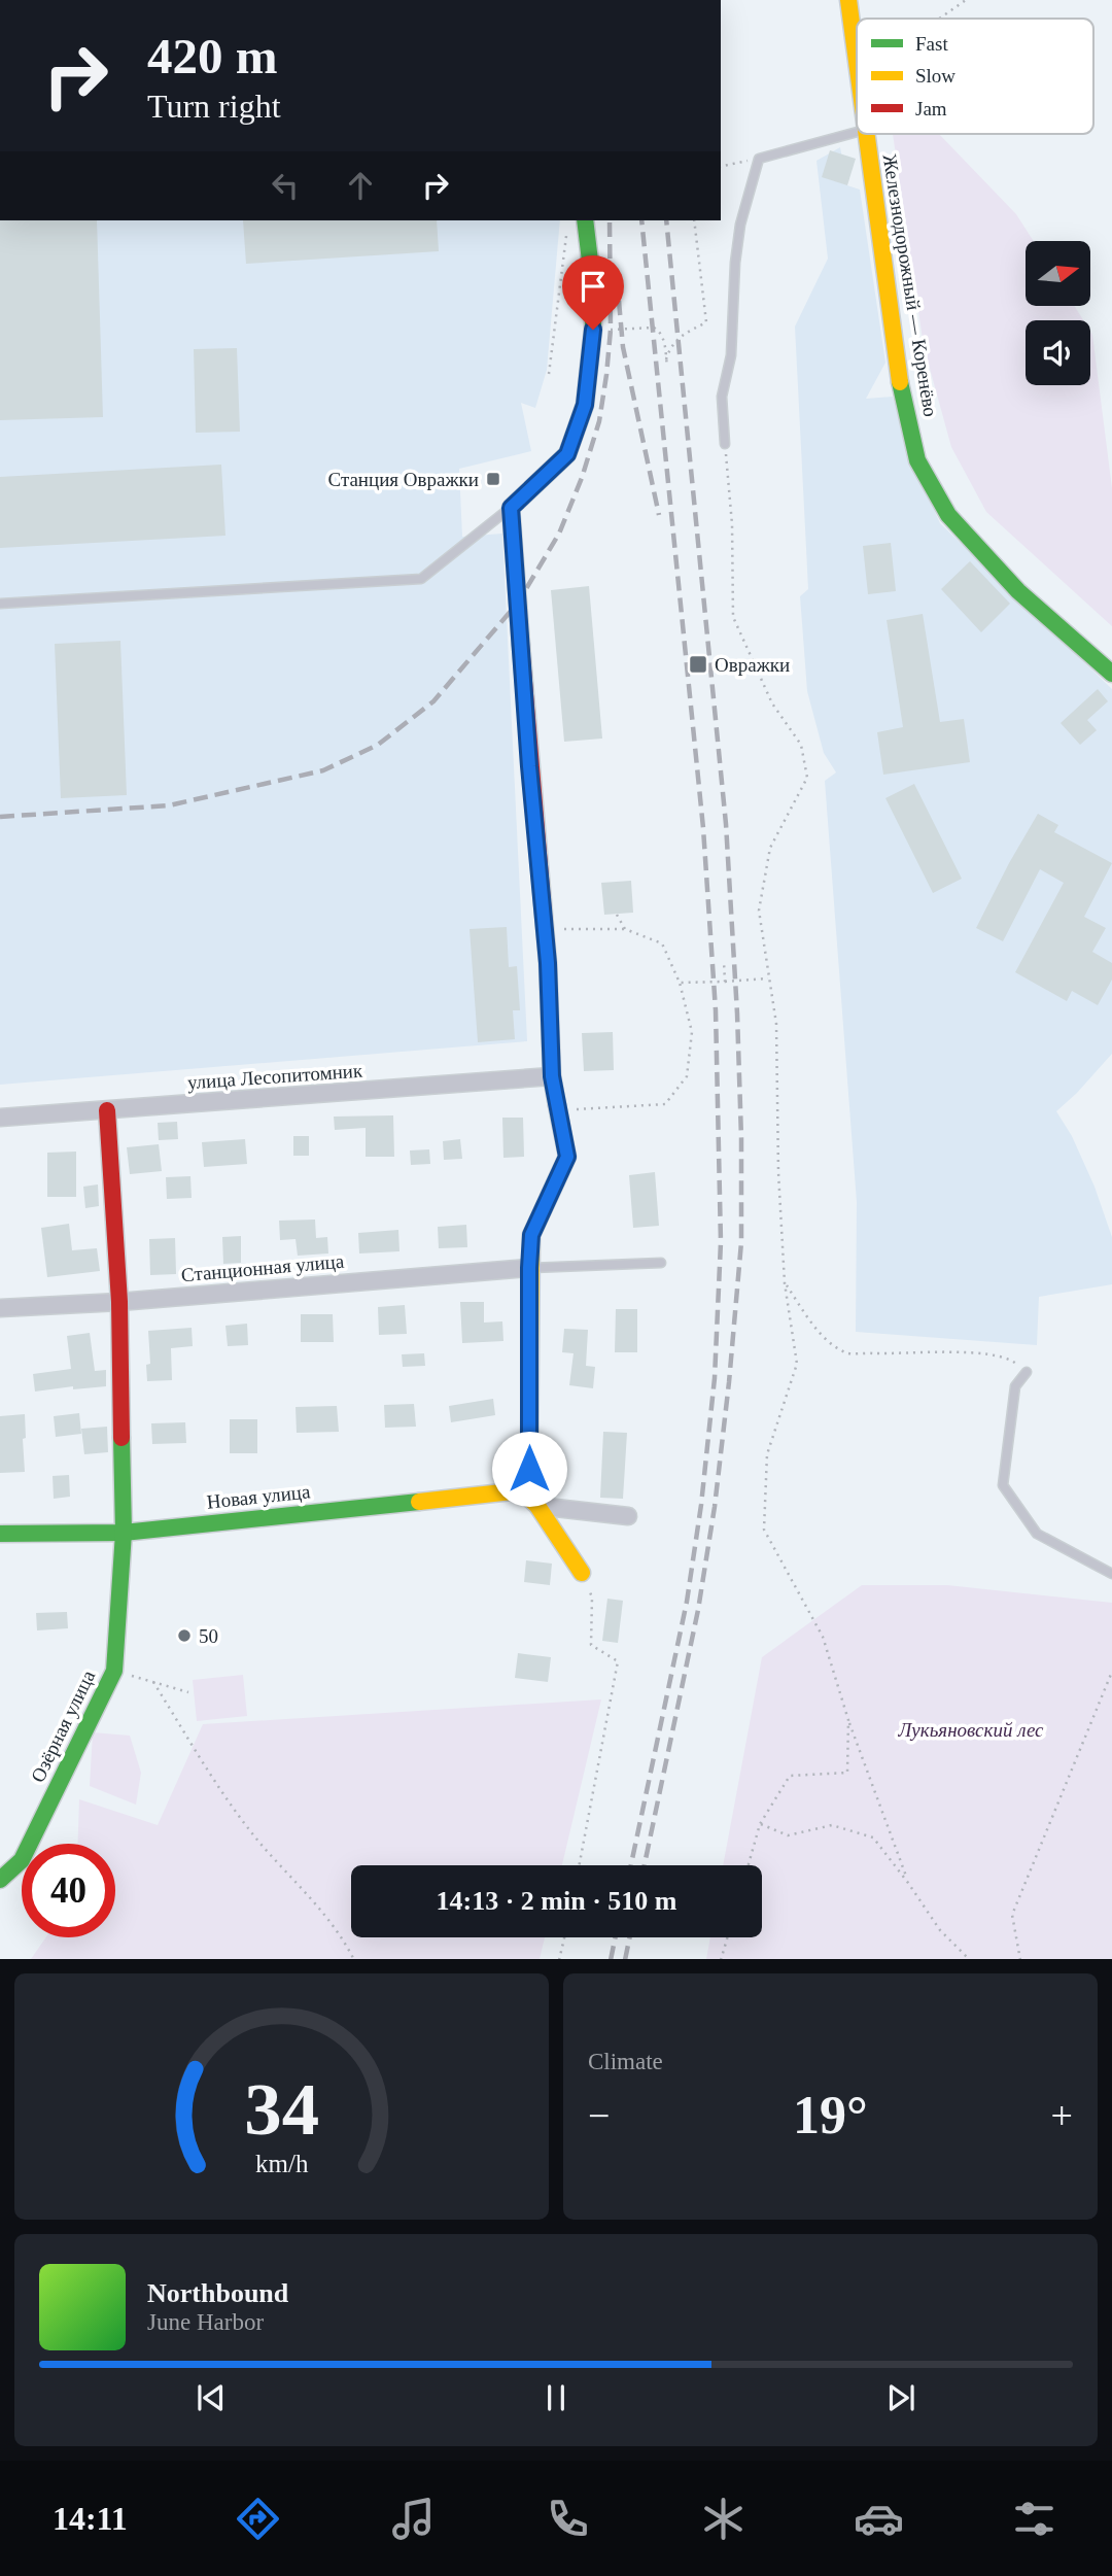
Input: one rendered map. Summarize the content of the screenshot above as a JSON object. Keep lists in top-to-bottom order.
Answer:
{
  "streets": {
    "street": [
      "Железнодорожный — Коренёво",
      "улица Лесопитомник",
      "Станционная улица",
      "Новая улица",
      "Озёрная улица"
    ]
  },
  "crossings": [
    ["улица Лесопитомник", "Озёрная улица"],
    ["Станционная улица", "Озёрная улица"],
    ["Новая улица", "Озёрная улица"]
  ],
  "parks": ["Лукьяновский лес"],
  "places": {
    "transit": ["Станция Овражки", "Овражки"],
    "other": ["50"]
  },
  "legend": ["Fast", "Slow", "Jam"],
  "north": "right",
  "page": {
    "turn": ["420 m", "Turn right"],
    "limit": "40",
    "trip": "14:13 · 2 min · 510 m",
    "tile": "Climate",
    "heat": ["−", "19°", "+"],
    "song": ["Northbound", "June Harbor"],
    "tabs": "14:11",
    "gauge": ["34", "km/h"]
  }
}
